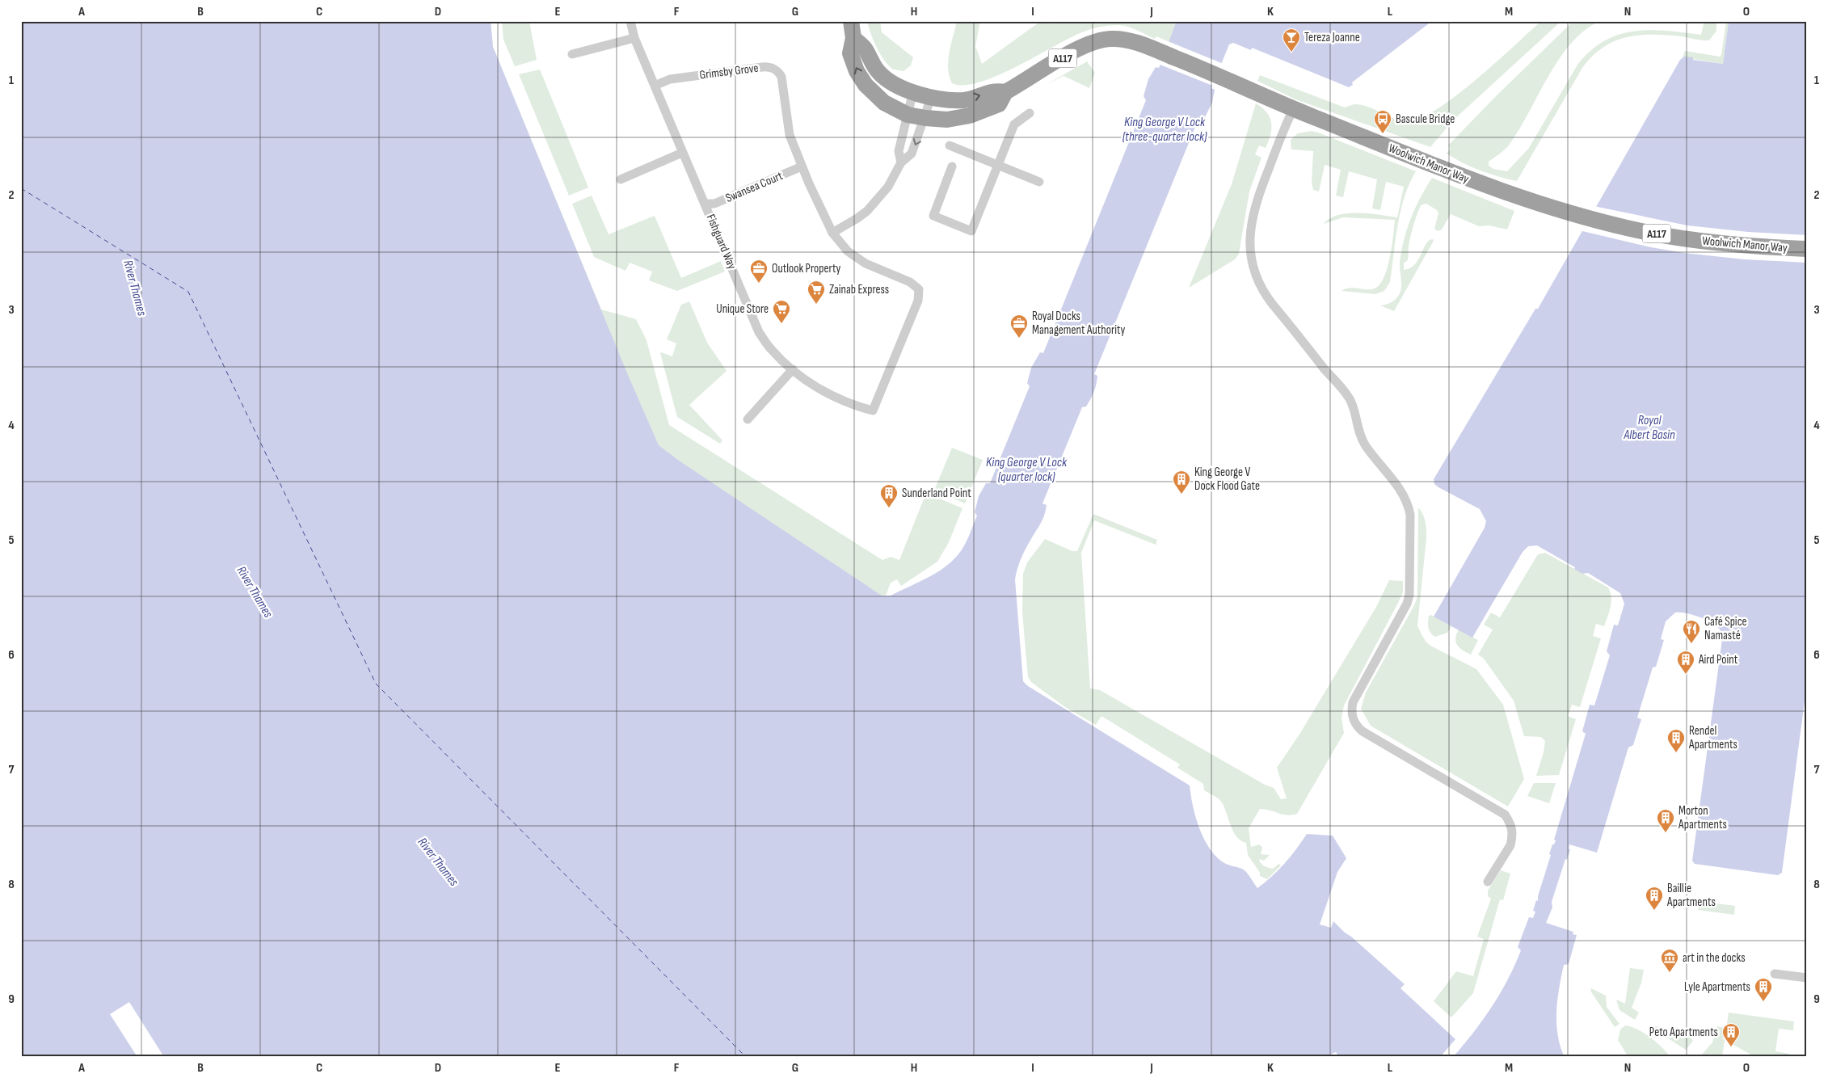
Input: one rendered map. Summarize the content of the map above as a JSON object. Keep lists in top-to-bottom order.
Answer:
{
  "streets": {
    "highway": ["A117", "Woolwich Manor Way"],
    "street": ["Grimsby Grove", "Swansea Court", "Fishguard Way"]
  },
  "crossings": [
    ["A117", "Woolwich Manor Way"],
    ["Grimsby Grove", "Swansea Court"],
    ["Grimsby Grove", "Fishguard Way"],
    ["Swansea Court", "Fishguard Way"]
  ],
  "water": [
    "King George V Lock (three-quarter lock)",
    "River Thames",
    "Royal Albert Basin",
    "King George V Lock (quarter lock)"
  ],
  "places": {
    "bar": ["Tereza Joanne"],
    "bus stop": ["Bascule Bridge"],
    "office": ["Outlook Property", "Royal Docks Management Authority"],
    "supermarket": ["Zainab Express", "Unique Store"],
    "building": [
      "King George V Dock Flood Gate",
      "Sunderland Point",
      "Aird Point",
      "Rendel Apartments",
      "Morton Apartments",
      "Baillie Apartments",
      "Lyle Apartments",
      "Peto Apartments"
    ],
    "restaurant": ["Café Spice Namasté"],
    "museum": ["art in the docks"]
  },
  "grid": {
    "columns": [
      "A",
      "B",
      "C",
      "D",
      "E",
      "F",
      "G",
      "H",
      "I",
      "J",
      "K",
      "L",
      "M",
      "N",
      "O"
    ],
    "rows": [
      "1",
      "2",
      "3",
      "4",
      "5",
      "6",
      "7",
      "8",
      "9"
    ]
  }
}
